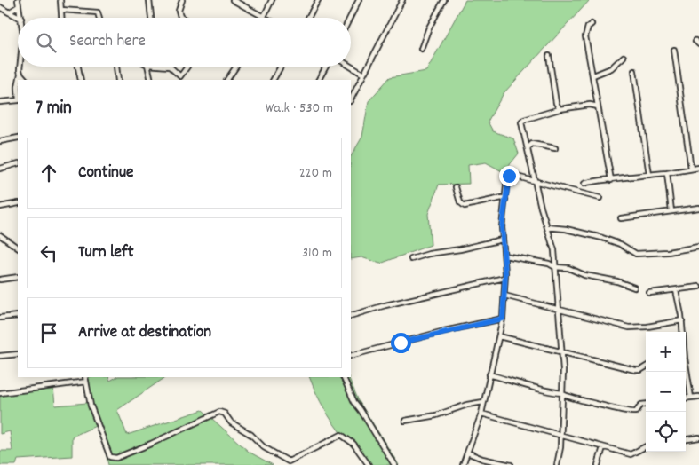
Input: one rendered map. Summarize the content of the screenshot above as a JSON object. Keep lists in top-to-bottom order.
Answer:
{
  "page": {
    "search": "Search here",
    "heading": ["7 min", "Walk · 530 m"],
    "list": [
      ["Continue", "220 m"],
      ["Turn left", "310 m"],
      "Arrive at destination"
    ],
    "map_buttons": ["+", "−"]
  }
}
